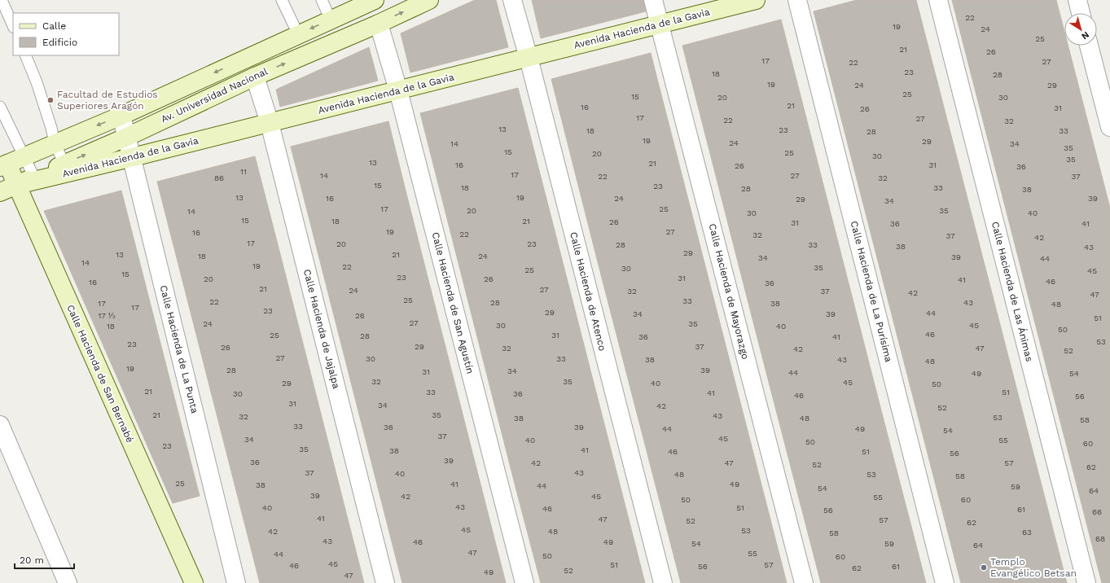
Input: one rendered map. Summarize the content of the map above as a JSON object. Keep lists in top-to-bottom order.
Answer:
{
  "streets": {
    "street": [
      "Avenida Hacienda de la Gavia",
      "Av. Universidad Nacional",
      "Calle Hacienda de Atenco",
      "Calle Hacienda de Mayorazgo",
      "Calle Hacienda de La Purísima",
      "Calle Hacienda de Las Ánimas",
      "Calle Hacienda de San Agustín",
      "Calle Hacienda de Jajalpa",
      "Calle Hacienda de La Punta",
      "Calle Hacienda de San Bernabé"
    ]
  },
  "crossings": [
    ["Avenida Hacienda de la Gavia", "Av. Universidad Nacional"],
    ["Avenida Hacienda de la Gavia", "Calle Hacienda de Atenco"],
    ["Avenida Hacienda de la Gavia", "Calle Hacienda de Mayorazgo"],
    ["Avenida Hacienda de la Gavia", "Calle Hacienda de San Agustín"],
    ["Avenida Hacienda de la Gavia", "Calle Hacienda de Jajalpa"],
    ["Avenida Hacienda de la Gavia", "Calle Hacienda de La Punta"],
    ["Avenida Hacienda de la Gavia", "Calle Hacienda de San Bernabé"],
    ["Av. Universidad Nacional", "Calle Hacienda de San Agustín"],
    ["Av. Universidad Nacional", "Calle Hacienda de Jajalpa"],
    ["Av. Universidad Nacional", "Calle Hacienda de La Punta"],
    ["Av. Universidad Nacional", "Calle Hacienda de San Bernabé"]
  ],
  "places": ["Facultad de Estudios Superiores Aragón", "Templo Evangélico Betsan"],
  "house_numbers": [
    "22",
    "19",
    "24",
    "25",
    "21",
    "26",
    "17",
    "27",
    "22",
    "23",
    "18",
    "28",
    "19",
    "24",
    "29",
    "25",
    "15",
    "20",
    "30",
    "21",
    "16",
    "31",
    "26",
    "17",
    "27",
    "22",
    "32",
    "13",
    "23",
    "18",
    "33",
    "28",
    "19",
    "29",
    "24",
    "14",
    "34",
    "35",
    "15",
    "25",
    "20",
    "30",
    "35",
    "13",
    "21",
    "16",
    "31",
    "26",
    "36",
    "11",
    "17",
    "14",
    "27",
    "22",
    "37",
    "86",
    "32",
    "15",
    "23",
    "18",
    "33",
    "28",
    "38",
    "13",
    "19",
    "16",
    "24",
    "39",
    "29",
    "34",
    "17",
    "25",
    "20",
    "35",
    "14",
    "30",
    "40",
    "15",
    "18",
    "21",
    "26",
    "31",
    "36",
    "41",
    "19",
    "27",
    "16",
    "22",
    "32",
    "37",
    "42",
    "17",
    "20",
    "23",
    "28",
    "33",
    "38",
    "43",
    "29",
    "13",
    "21",
    "18",
    "24",
    "39",
    "34",
    "44",
    "14",
    "19",
    "22",
    "35",
    "30",
    "25",
    "45",
    "15",
    "23",
    "31",
    "20",
    "26",
    "41",
    "46",
    "16",
    "36",
    "21",
    "27",
    "24",
    "32",
    "37",
    "42",
    "47",
    "25",
    "33",
    "22",
    "28",
    "43",
    "17",
    "38",
    "48",
    "17",
    "23",
    "29",
    "44",
    "34",
    "39",
    "17 ½",
    "26",
    "51",
    "27",
    "24",
    "35",
    "30",
    "45",
    "18",
    "40",
    "50",
    "46",
    "25",
    "31",
    "28",
    "36",
    "41",
    "53",
    "23",
    "29",
    "37",
    "26",
    "32",
    "47",
    "42",
    "52",
    "27",
    "30",
    "33",
    "38",
    "43",
    "48",
    "19",
    "28",
    "39",
    "34",
    "31",
    "44",
    "49",
    "54",
    "32",
    "35",
    "45",
    "29",
    "40",
    "50",
    "21",
    "33",
    "51",
    "41",
    "30",
    "36",
    "46",
    "56",
    "31",
    "34",
    "42",
    "52",
    "21",
    "35",
    "43",
    "32",
    "53",
    "38",
    "48",
    "58",
    "33",
    "36",
    "39",
    "44",
    "49",
    "54",
    "37",
    "45",
    "34",
    "40",
    "55",
    "50",
    "60",
    "23",
    "35",
    "41",
    "38",
    "46",
    "51",
    "56",
    "39",
    "36",
    "42",
    "47",
    "57",
    "52",
    "62",
    "37",
    "43",
    "40",
    "48",
    "53",
    "58",
    "25",
    "41",
    "49",
    "38",
    "44",
    "59",
    "54",
    "64",
    "39",
    "42",
    "45",
    "55",
    "50",
    "60",
    "43",
    "40",
    "51",
    "46",
    "61",
    "56",
    "66",
    "41",
    "47",
    "57",
    "52",
    "62",
    "45",
    "53",
    "42",
    "48",
    "63",
    "58",
    "68",
    "43",
    "46",
    "49",
    "54",
    "59",
    "64",
    "47",
    "55",
    "44",
    "50",
    "60",
    "45",
    "51",
    "57",
    "46",
    "56",
    "61",
    "62",
    "52",
    "49",
    "47"
  ],
  "legend": ["Calle", "Edificio"],
  "scale_bar": "20 m",
  "north": "bottom right"
}
